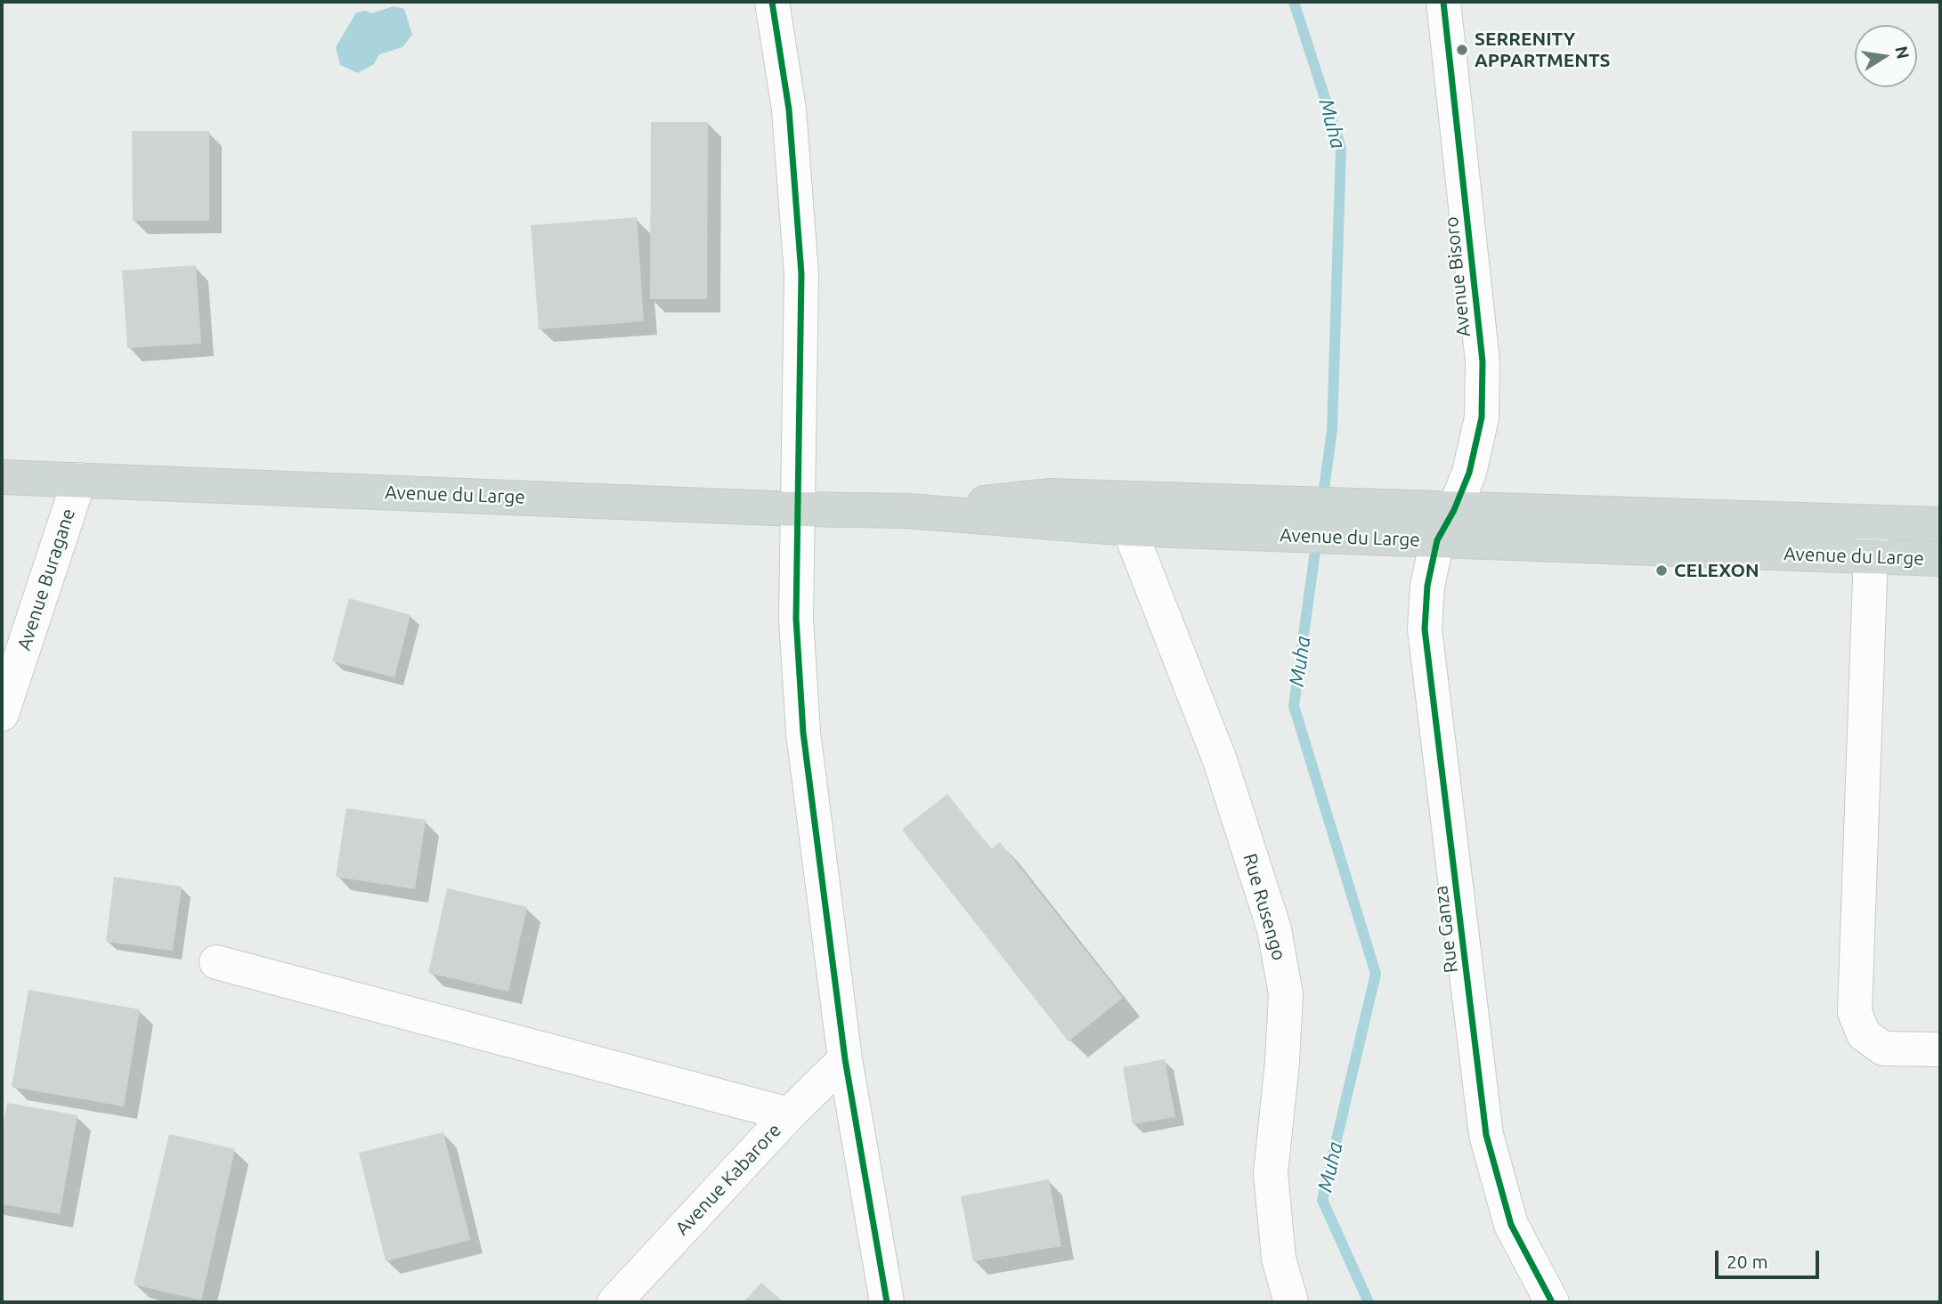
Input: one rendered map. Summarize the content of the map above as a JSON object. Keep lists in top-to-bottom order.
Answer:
{
  "streets": {
    "main road": ["Avenue du Large"],
    "street": [
      "Avenue Bisoro",
      "Avenue Buragane",
      "Rue Rusengo",
      "Rue Ganza",
      "Avenue Kabarore"
    ]
  },
  "crossings": [
    ["Avenue Bisoro", "Avenue du Large"],
    ["Avenue Bisoro", "Rue Ganza"],
    ["Avenue du Large", "Avenue Buragane"],
    ["Avenue du Large", "Rue Rusengo"],
    ["Avenue du Large", "Rue Ganza"]
  ],
  "water": ["Muha"],
  "places": ["SERRENITY APPARTMENTS", "CELEXON"],
  "scale_bar": "20 m",
  "north": "right"
}
